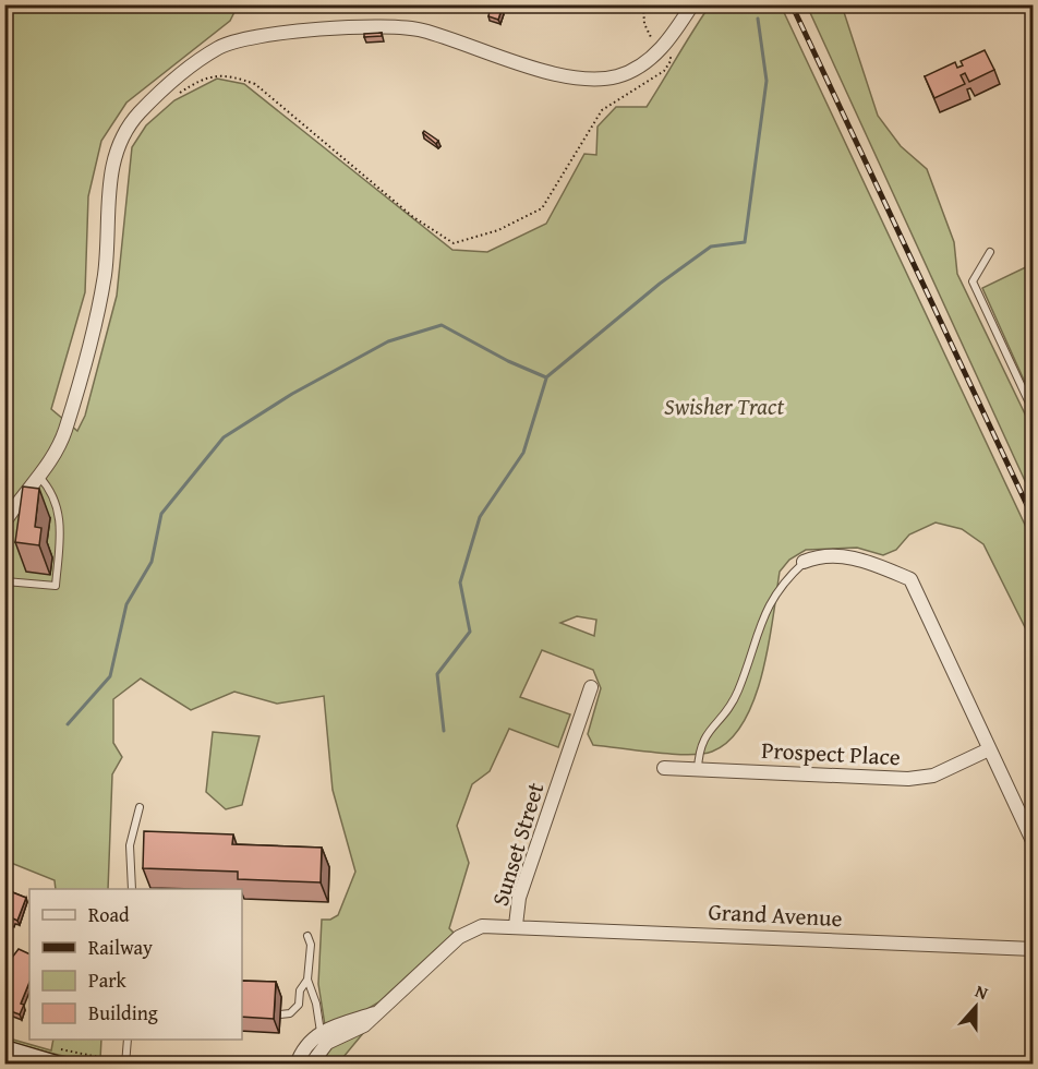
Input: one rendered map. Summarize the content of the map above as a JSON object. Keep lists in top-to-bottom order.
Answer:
{
  "streets": {
    "street": ["Prospect Place", "Sunset Street", "Grand Avenue"]
  },
  "crossings": [
    ["Sunset Street", "Grand Avenue"]
  ],
  "parks": ["Swisher Tract"],
  "legend": [
    "Road",
    "Railway",
    "Park",
    "Building"
  ],
  "north": "top"
}
